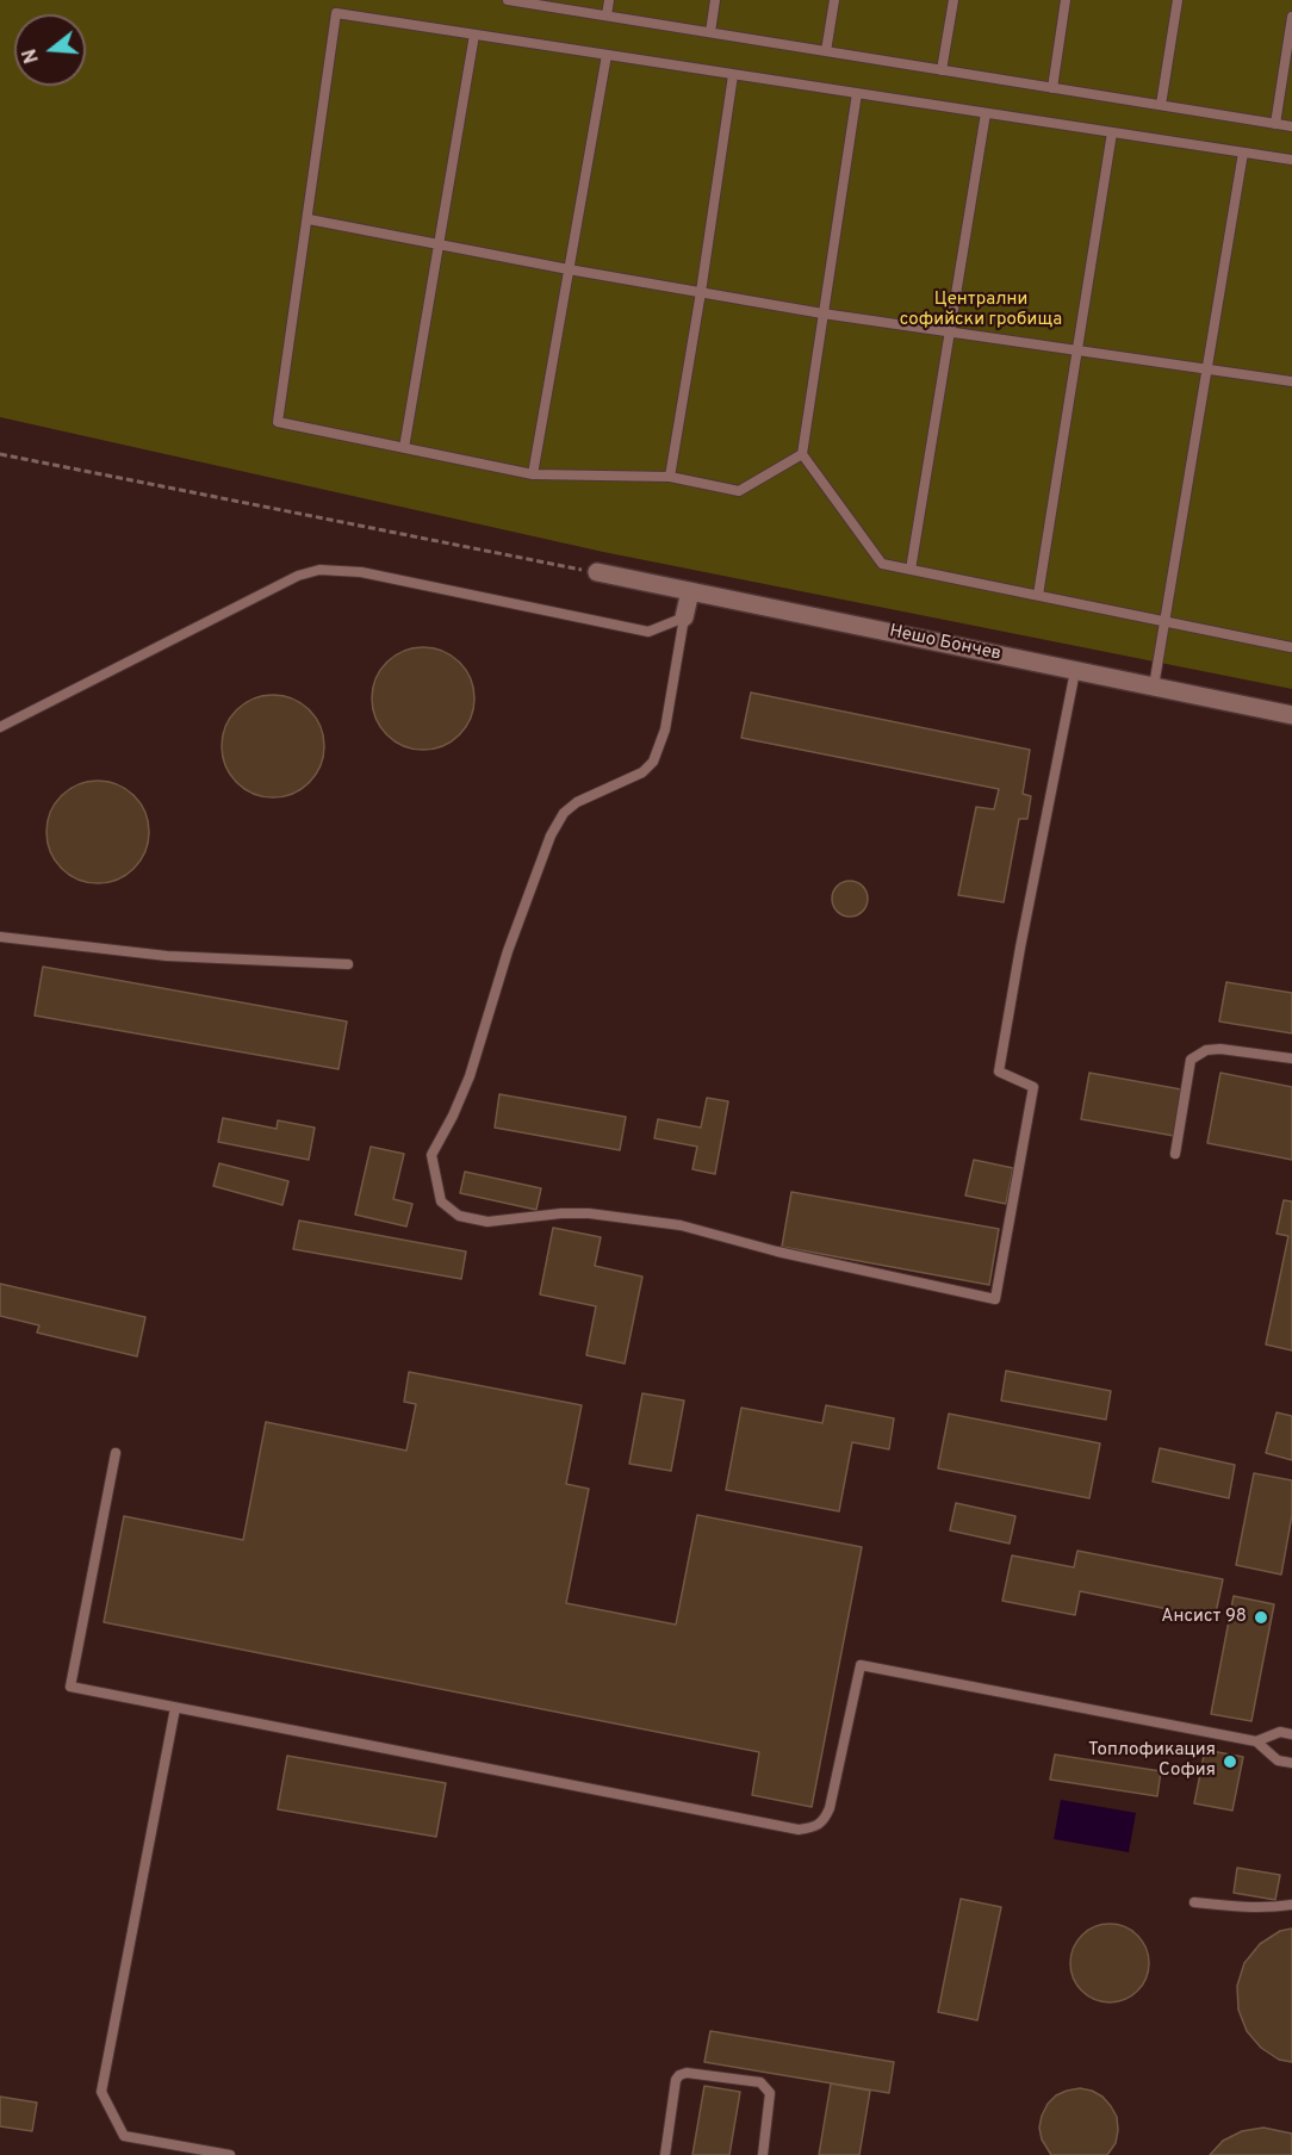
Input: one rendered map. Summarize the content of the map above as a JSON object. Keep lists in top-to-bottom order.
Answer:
{
  "streets": {
    "street": ["Нешо Бончев"]
  },
  "parks": ["Централни софийски гробища"],
  "places": ["Ансист 98", "Топлофикация София"],
  "north": "left"
}
